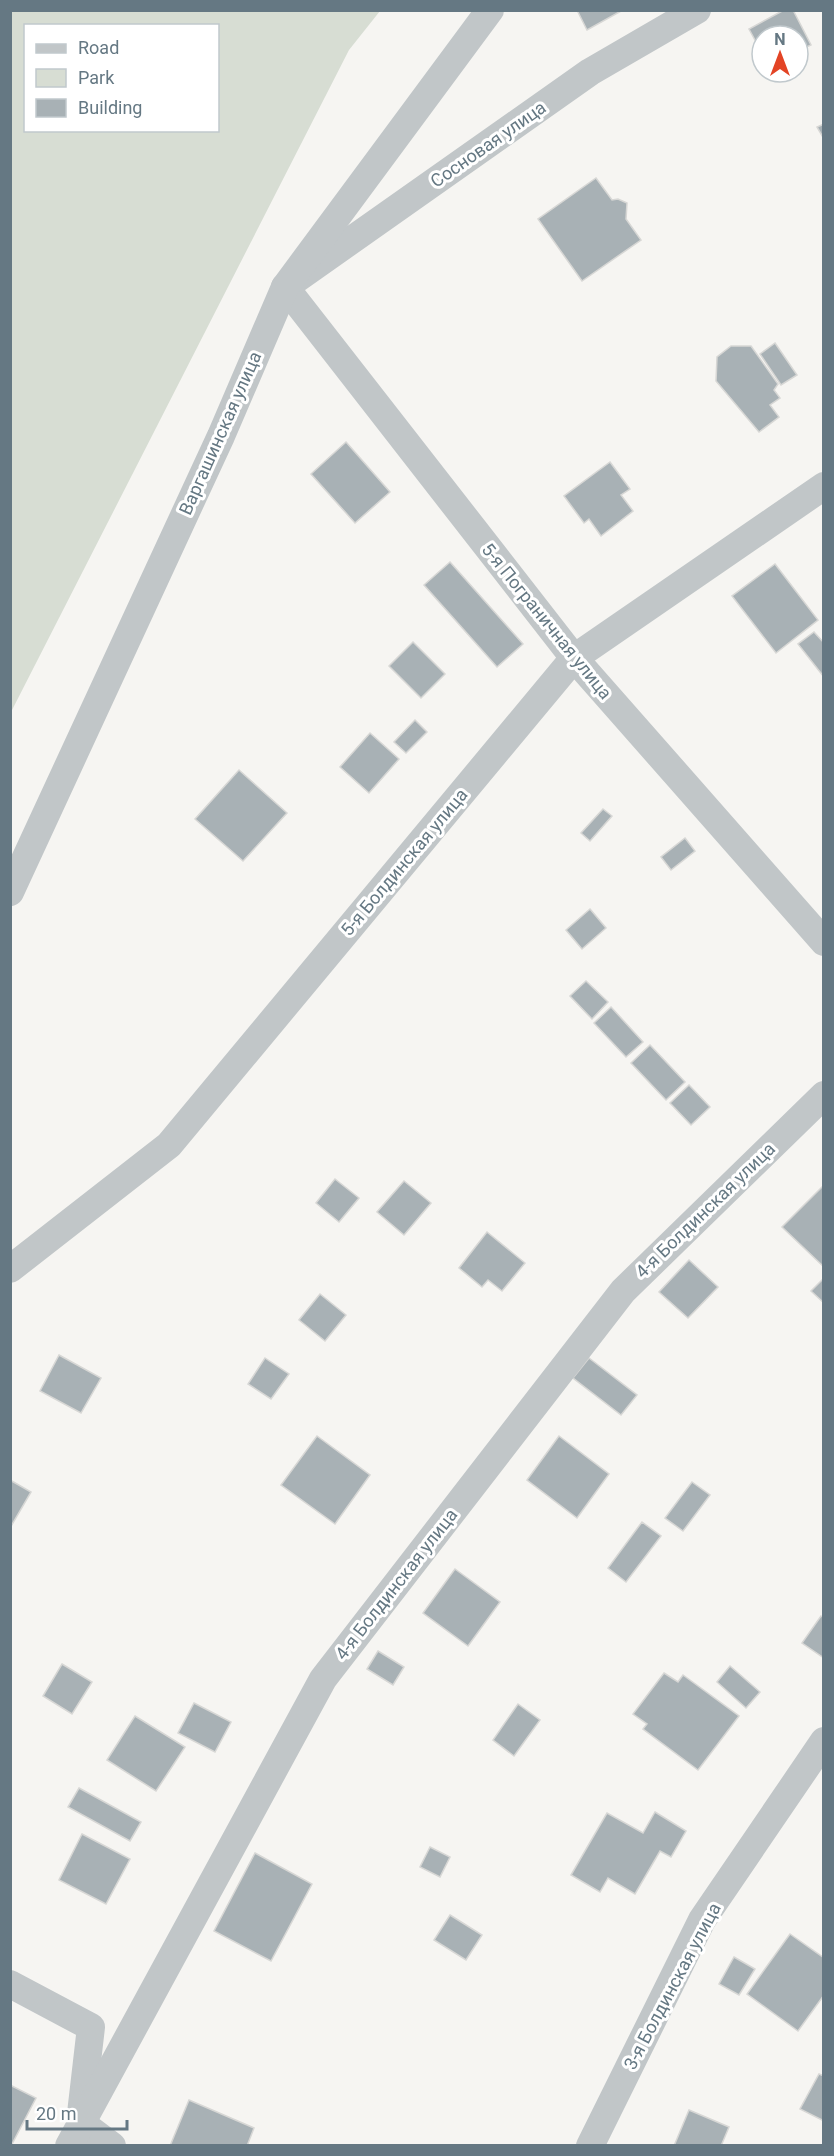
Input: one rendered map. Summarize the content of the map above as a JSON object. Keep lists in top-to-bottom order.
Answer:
{
  "streets": {
    "street": [
      "Сосновая улица",
      "Варгашинская улица",
      "5-я Пограничная улица",
      "5-я Болдинская улица",
      "4-я Болдинская улица",
      "3-я Болдинская улица"
    ]
  },
  "crossings": [
    ["Сосновая улица", "Варгашинская улица"],
    ["Сосновая улица", "5-я Пограничная улица"],
    ["Варгашинская улица", "5-я Пограничная улица"],
    ["5-я Пограничная улица", "5-я Болдинская улица"]
  ],
  "legend": ["Road", "Park", "Building"],
  "scale_bar": "20 m",
  "north": "top"
}
